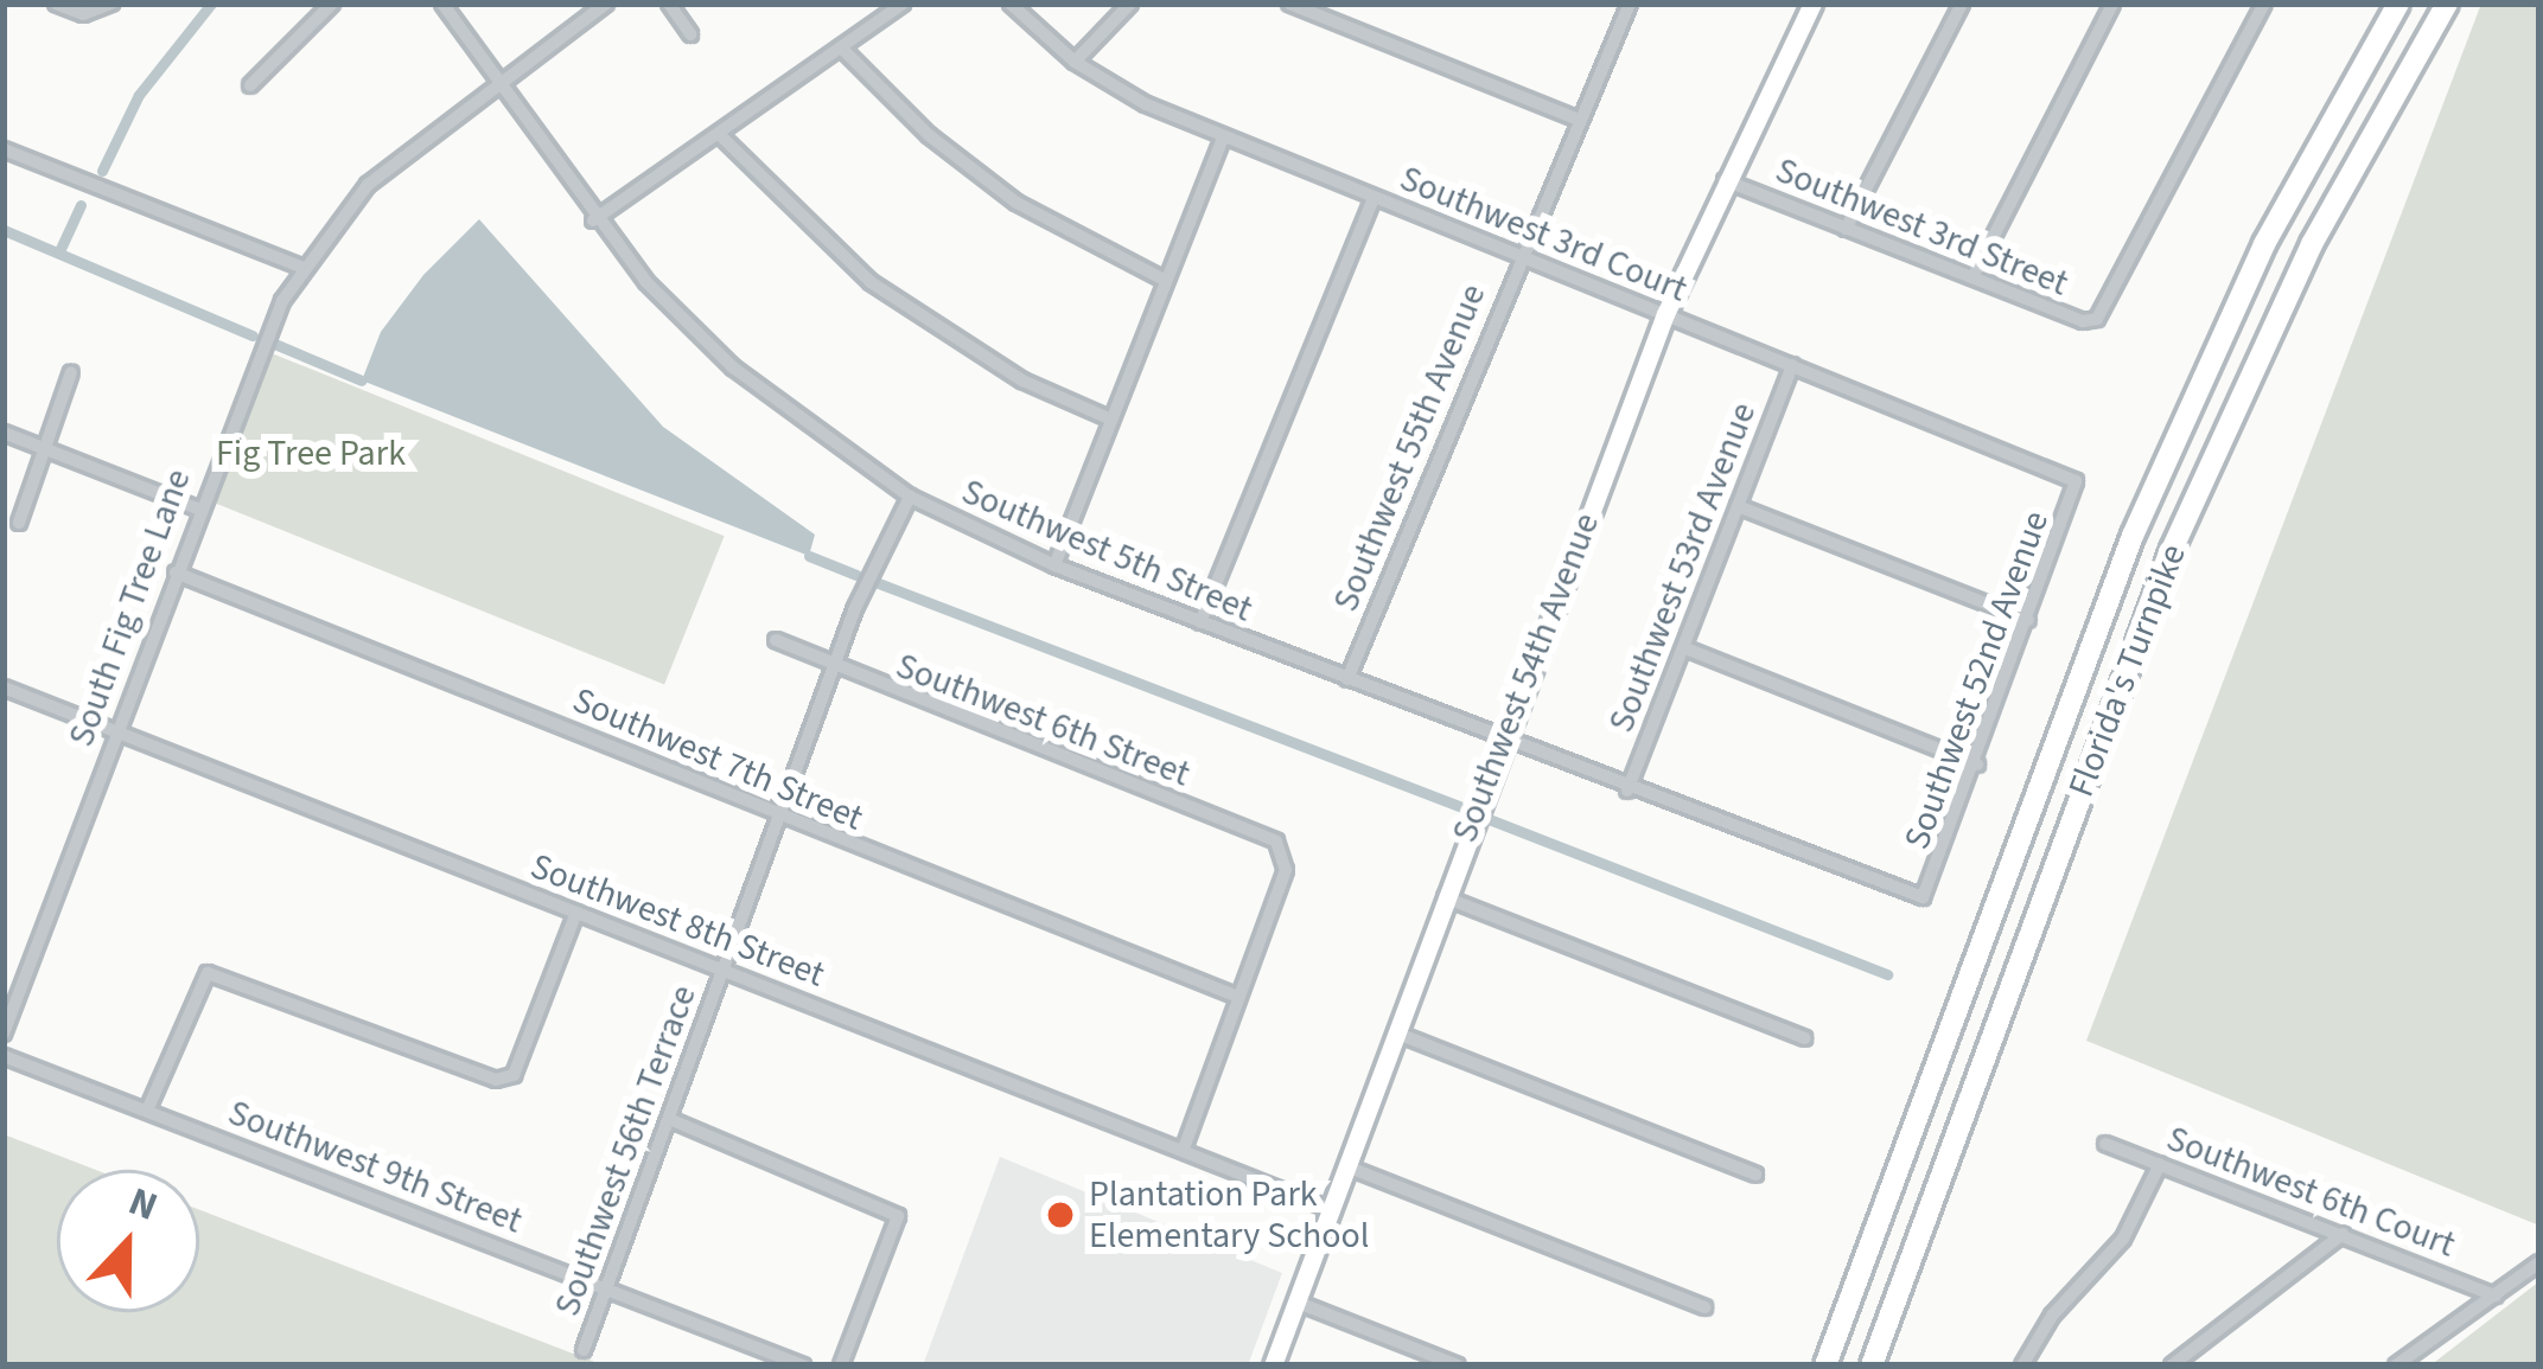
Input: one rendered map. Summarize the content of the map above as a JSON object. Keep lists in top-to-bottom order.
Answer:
{
  "streets": {
    "highway": ["Florida's Turnpike"],
    "street": [
      "Southwest 3rd Street",
      "Southwest 3rd Court",
      "Southwest 55th Avenue",
      "Southwest 5th Street",
      "Southwest 53rd Avenue",
      "South Fig Tree Lane",
      "Southwest 54th Avenue",
      "Southwest 52nd Avenue",
      "Southwest 6th Street",
      "Southwest 7th Street",
      "Southwest 8th Street",
      "Southwest 56th Terrace",
      "Southwest 9th Street",
      "Southwest 6th Court"
    ]
  },
  "crossings": [
    ["Southwest 3rd Street", "Southwest 54th Avenue"],
    ["Southwest 3rd Court", "Southwest 55th Avenue"],
    ["Southwest 3rd Court", "Southwest 53rd Avenue"],
    ["Southwest 3rd Court", "Southwest 54th Avenue"],
    ["Southwest 3rd Court", "Southwest 52nd Avenue"],
    ["Southwest 55th Avenue", "Southwest 5th Street"],
    ["Southwest 5th Street", "Southwest 53rd Avenue"],
    ["Southwest 5th Street", "South Fig Tree Lane"],
    ["Southwest 5th Street", "Southwest 54th Avenue"],
    ["Southwest 5th Street", "Southwest 52nd Avenue"],
    ["Southwest 5th Street", "Southwest 56th Terrace"],
    ["South Fig Tree Lane", "Southwest 7th Street"],
    ["South Fig Tree Lane", "Southwest 8th Street"],
    ["Southwest 54th Avenue", "Southwest 8th Street"],
    ["Southwest 6th Street", "Southwest 7th Street"],
    ["Southwest 6th Street", "Southwest 56th Terrace"],
    ["Southwest 7th Street", "Southwest 56th Terrace"],
    ["Southwest 8th Street", "Southwest 56th Terrace"],
    ["Southwest 56th Terrace", "Southwest 9th Street"]
  ],
  "parks": ["Fig Tree Park"],
  "places": ["Plantation Park Elementary School"],
  "north": "top"
}
